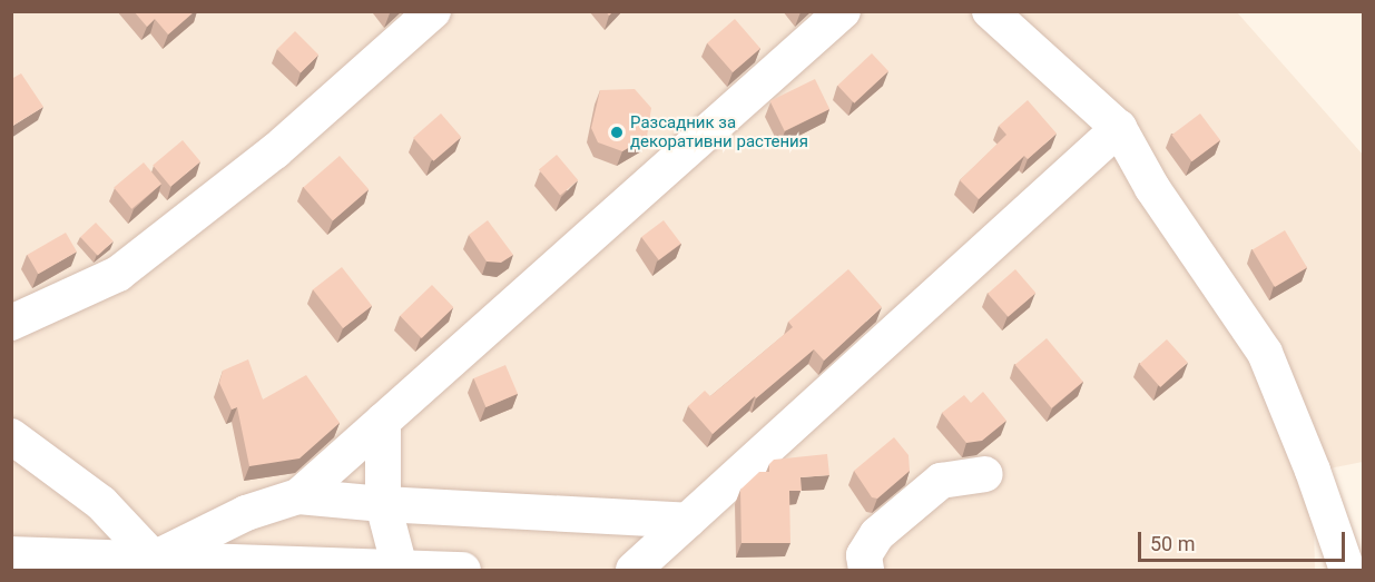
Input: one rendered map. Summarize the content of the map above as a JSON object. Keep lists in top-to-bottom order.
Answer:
{
  "places": ["Разсадник за декоративни растения"],
  "scale_bar": "50 m"
}
